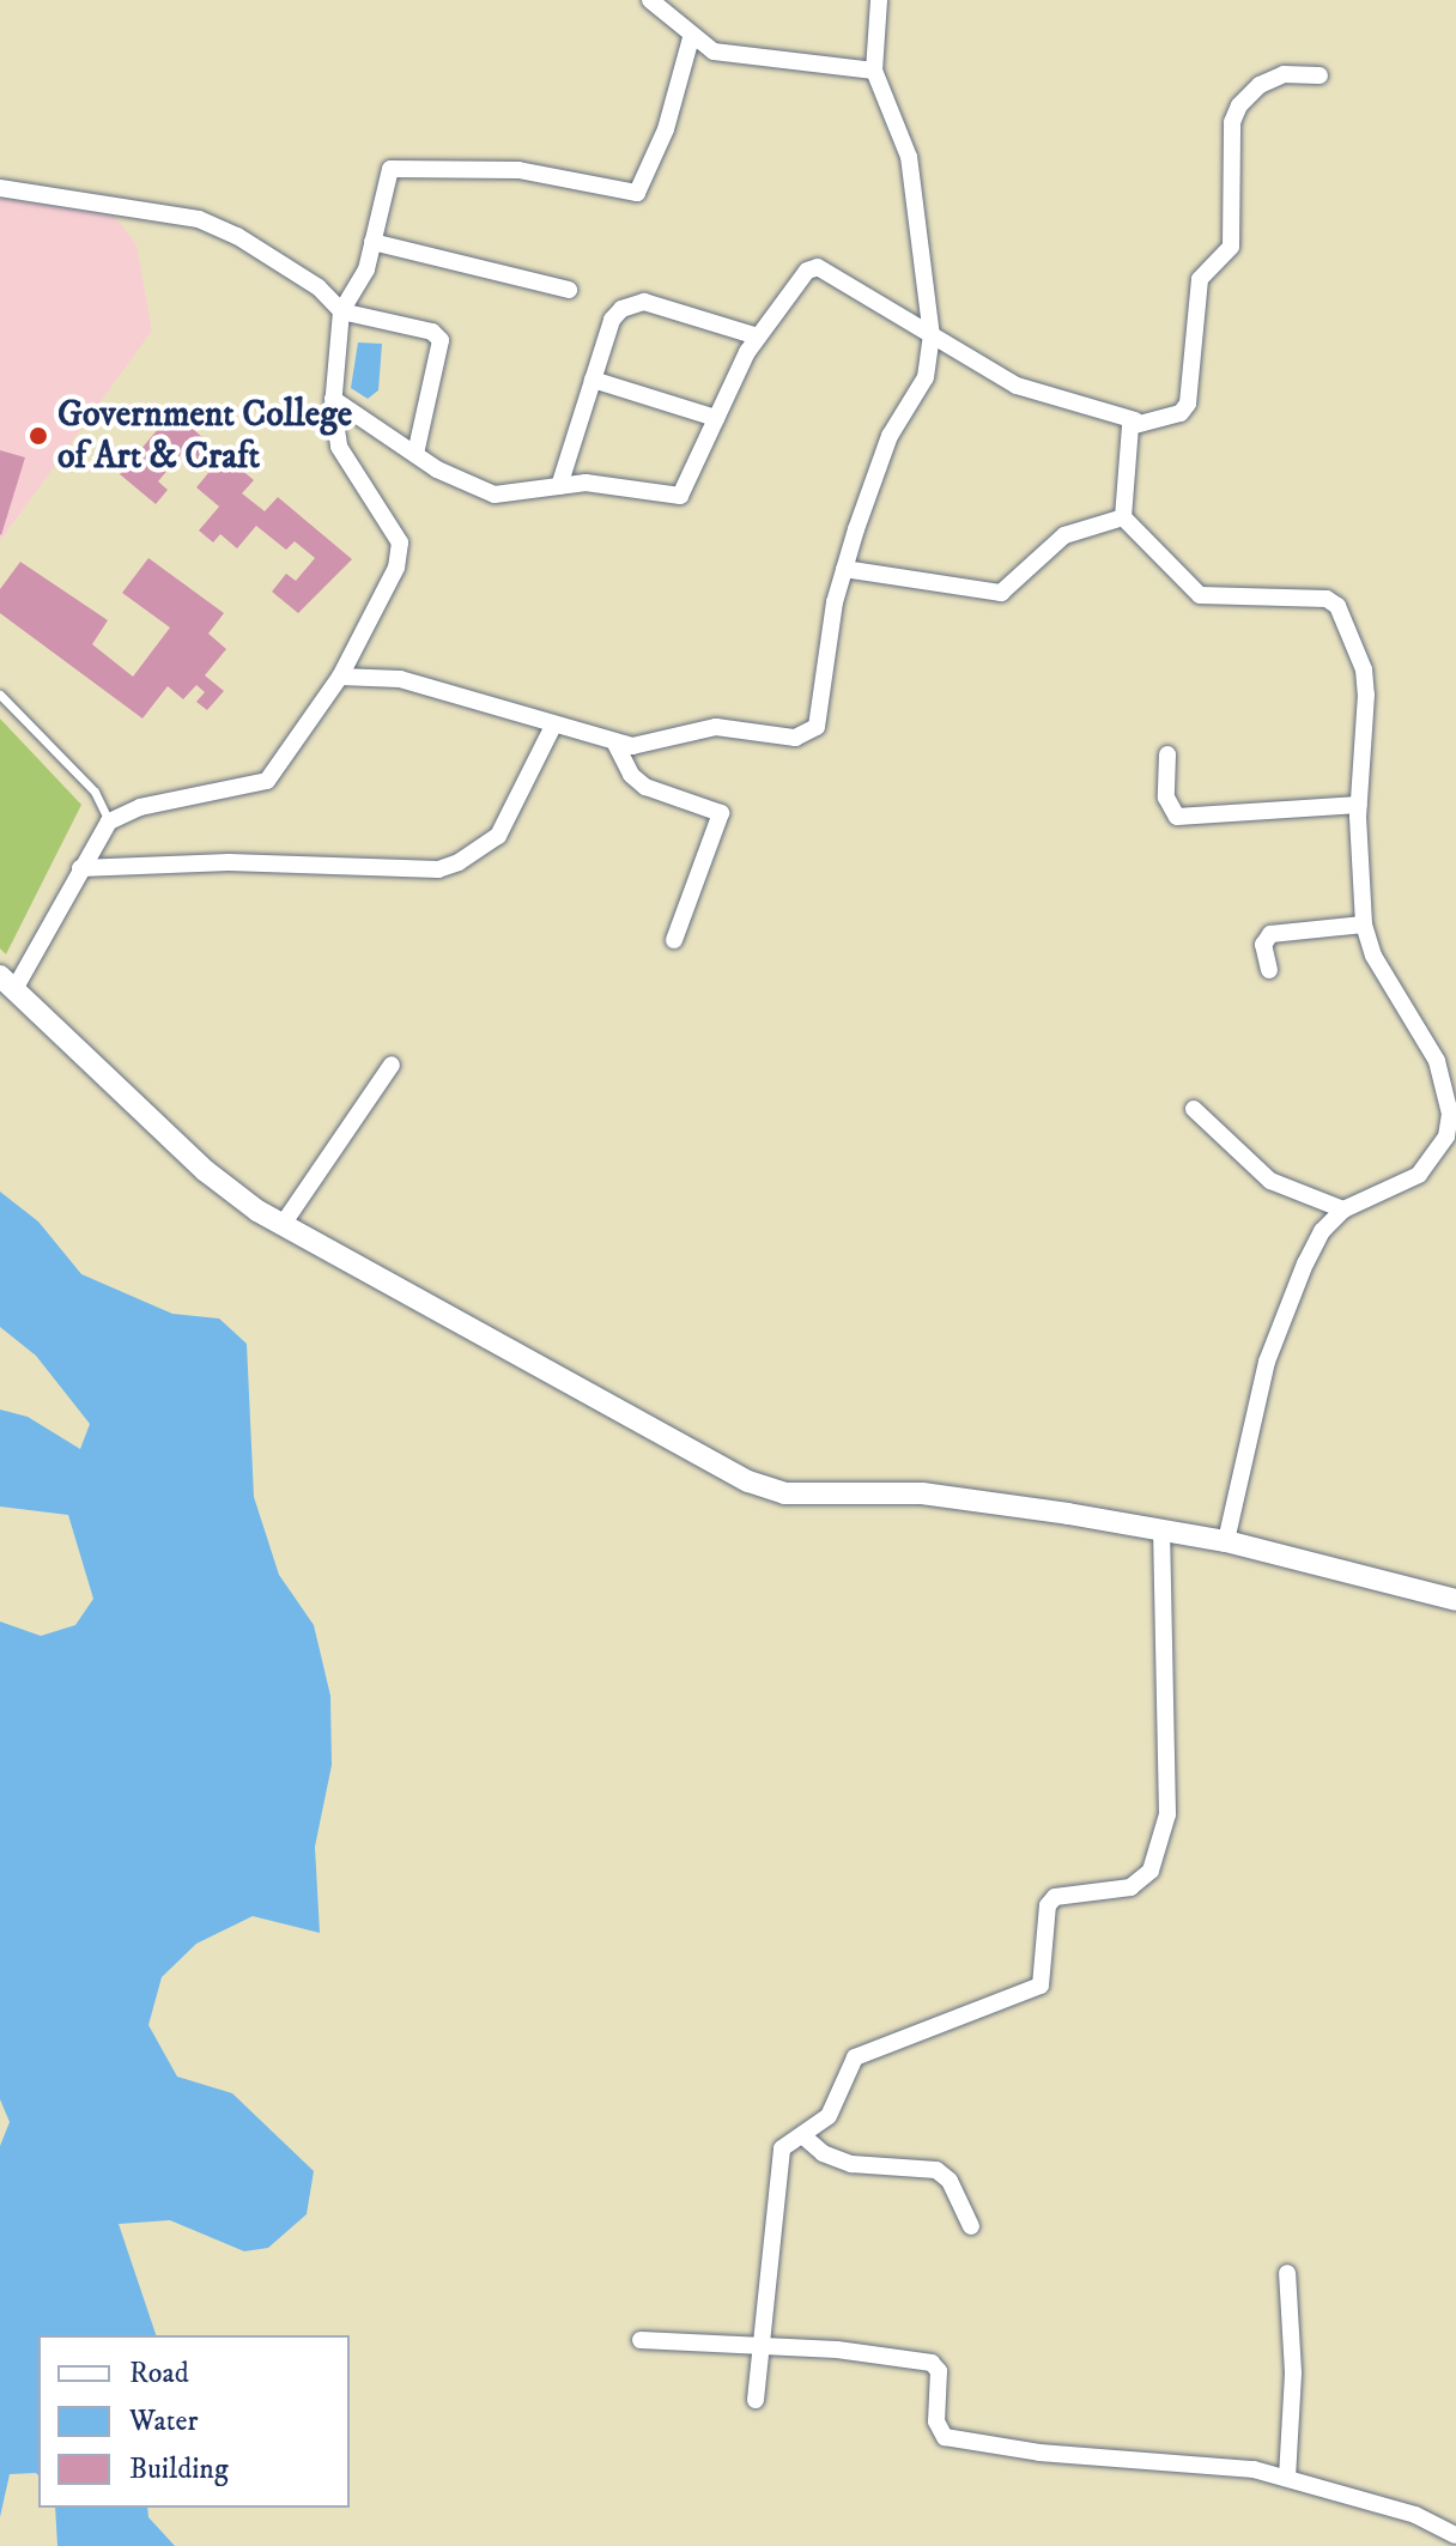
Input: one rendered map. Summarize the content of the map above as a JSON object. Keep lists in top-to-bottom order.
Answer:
{
  "places": ["Government College of Art & Craft"],
  "legend": ["Road", "Water", "Building"]
}
